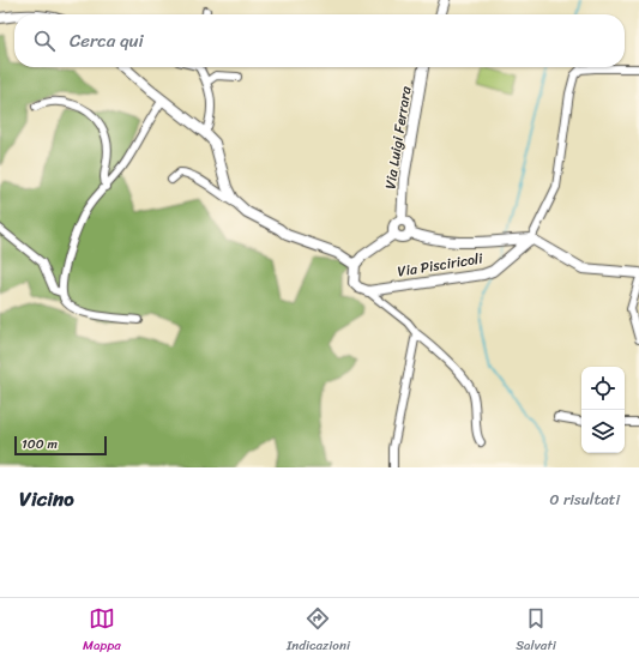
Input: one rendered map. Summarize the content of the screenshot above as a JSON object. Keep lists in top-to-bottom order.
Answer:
{
  "streets": {
    "street": ["Via Luigi Ferrara", "Via Pisciricoli"]
  },
  "scale_bar": "100 m",
  "page": {
    "search": "Cerca qui",
    "scale": "100 m",
    "heading": ["Vicino", "0 risultati"],
    "nav": ["Mappa", "Indicazioni", "Salvati"]
  }
}
